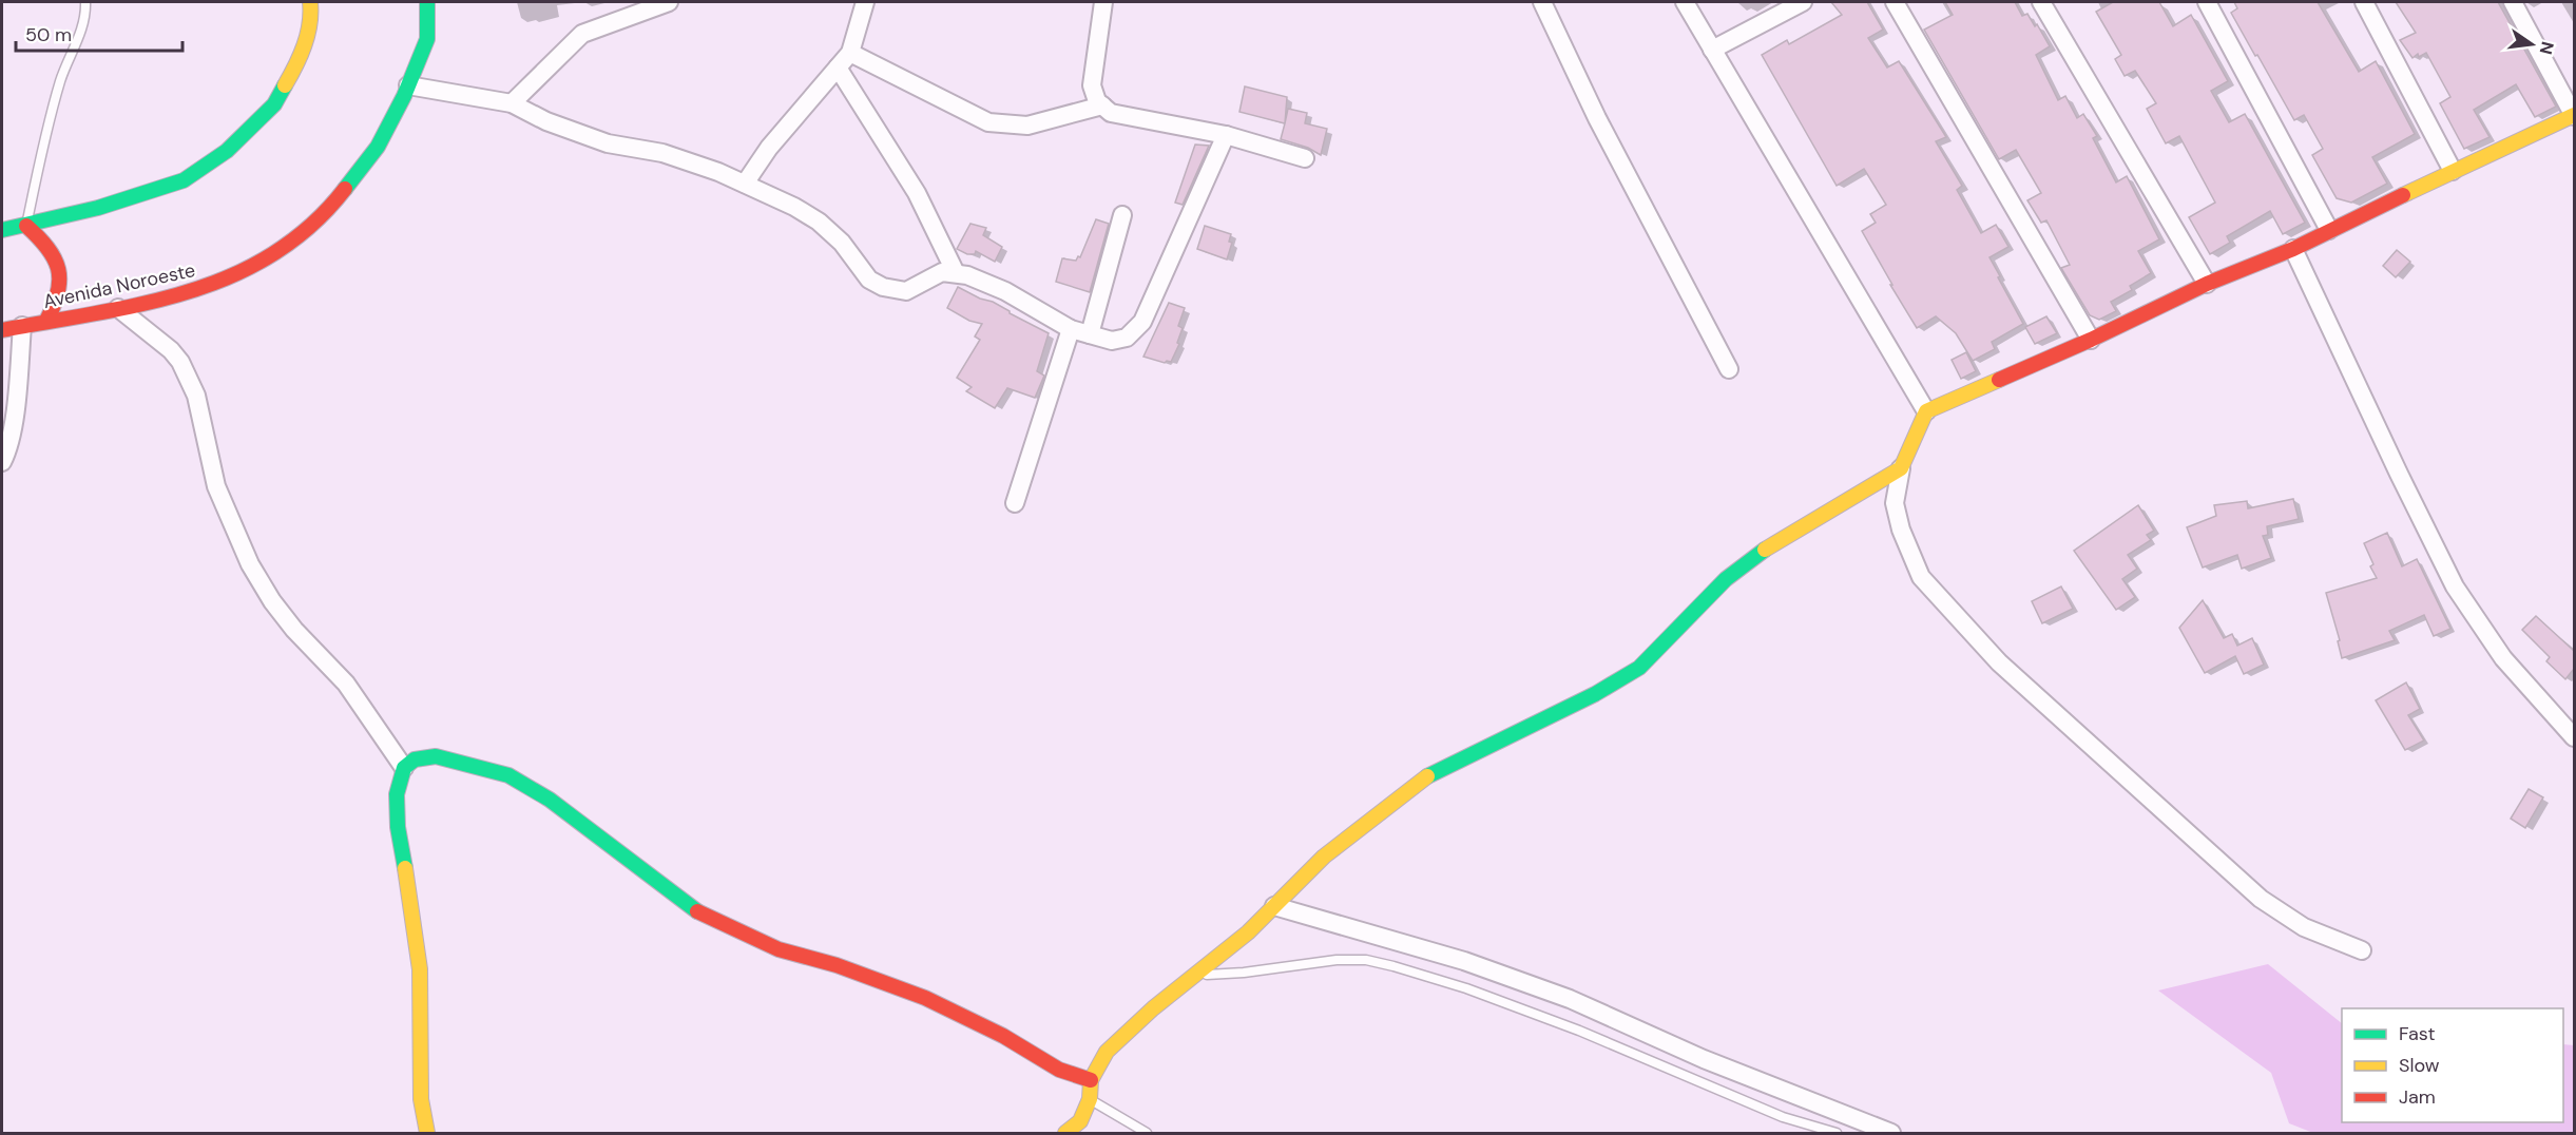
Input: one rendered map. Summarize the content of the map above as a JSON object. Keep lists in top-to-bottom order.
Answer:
{
  "streets": {
    "street": ["Avenida Noroeste"]
  },
  "legend": ["Fast", "Slow", "Jam"],
  "scale_bar": "50 m",
  "north": "right"
}
